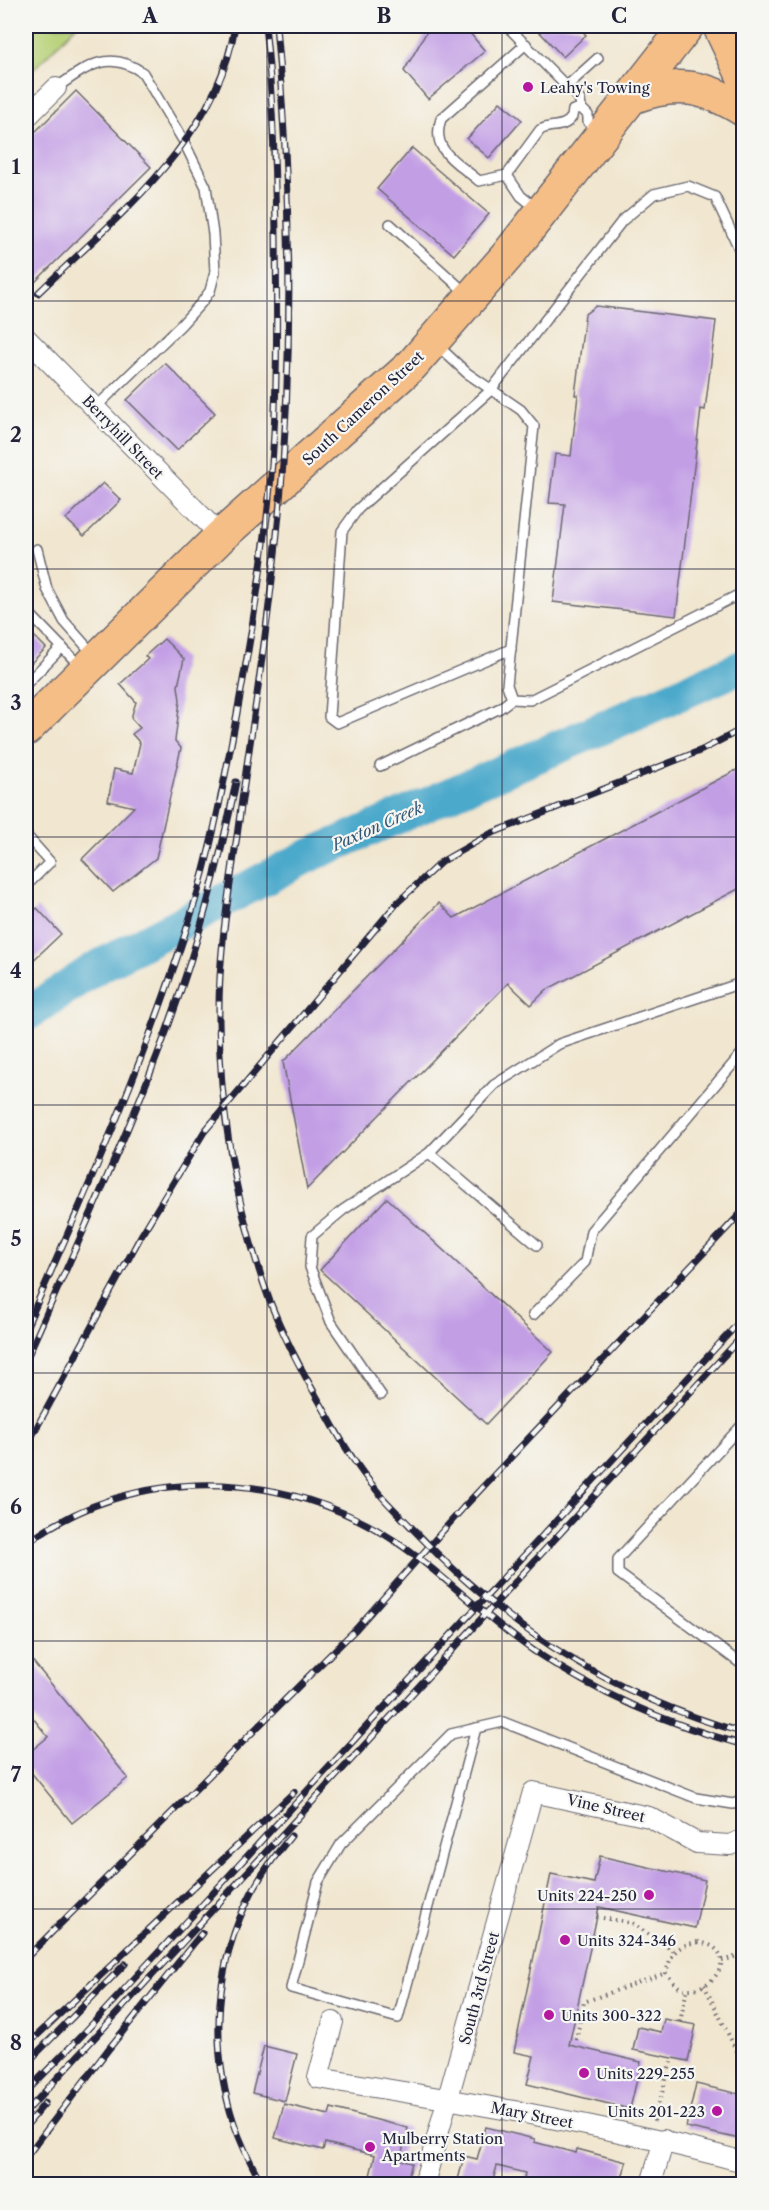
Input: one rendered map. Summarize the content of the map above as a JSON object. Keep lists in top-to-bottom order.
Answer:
{
  "streets": {
    "highway": ["South Cameron Street"],
    "street": [
      "Berryhill Street",
      "Vine Street",
      "South 3rd Street",
      "Mary Street"
    ]
  },
  "crossings": [
    ["South Cameron Street", "Berryhill Street"],
    ["Vine Street", "South 3rd Street"],
    ["South 3rd Street", "Mary Street"]
  ],
  "water": ["Paxton Creek"],
  "places": [
    "Leahy's Towing",
    "Units 224-250",
    "Units 324-346",
    "Units 300-322",
    "Units 229-255",
    "Units 201-223",
    "Mulberry Station Apartments"
  ],
  "grid": {
    "columns": ["A", "B", "C"],
    "rows": [
      "1",
      "2",
      "3",
      "4",
      "5",
      "6",
      "7",
      "8"
    ]
  }
}
